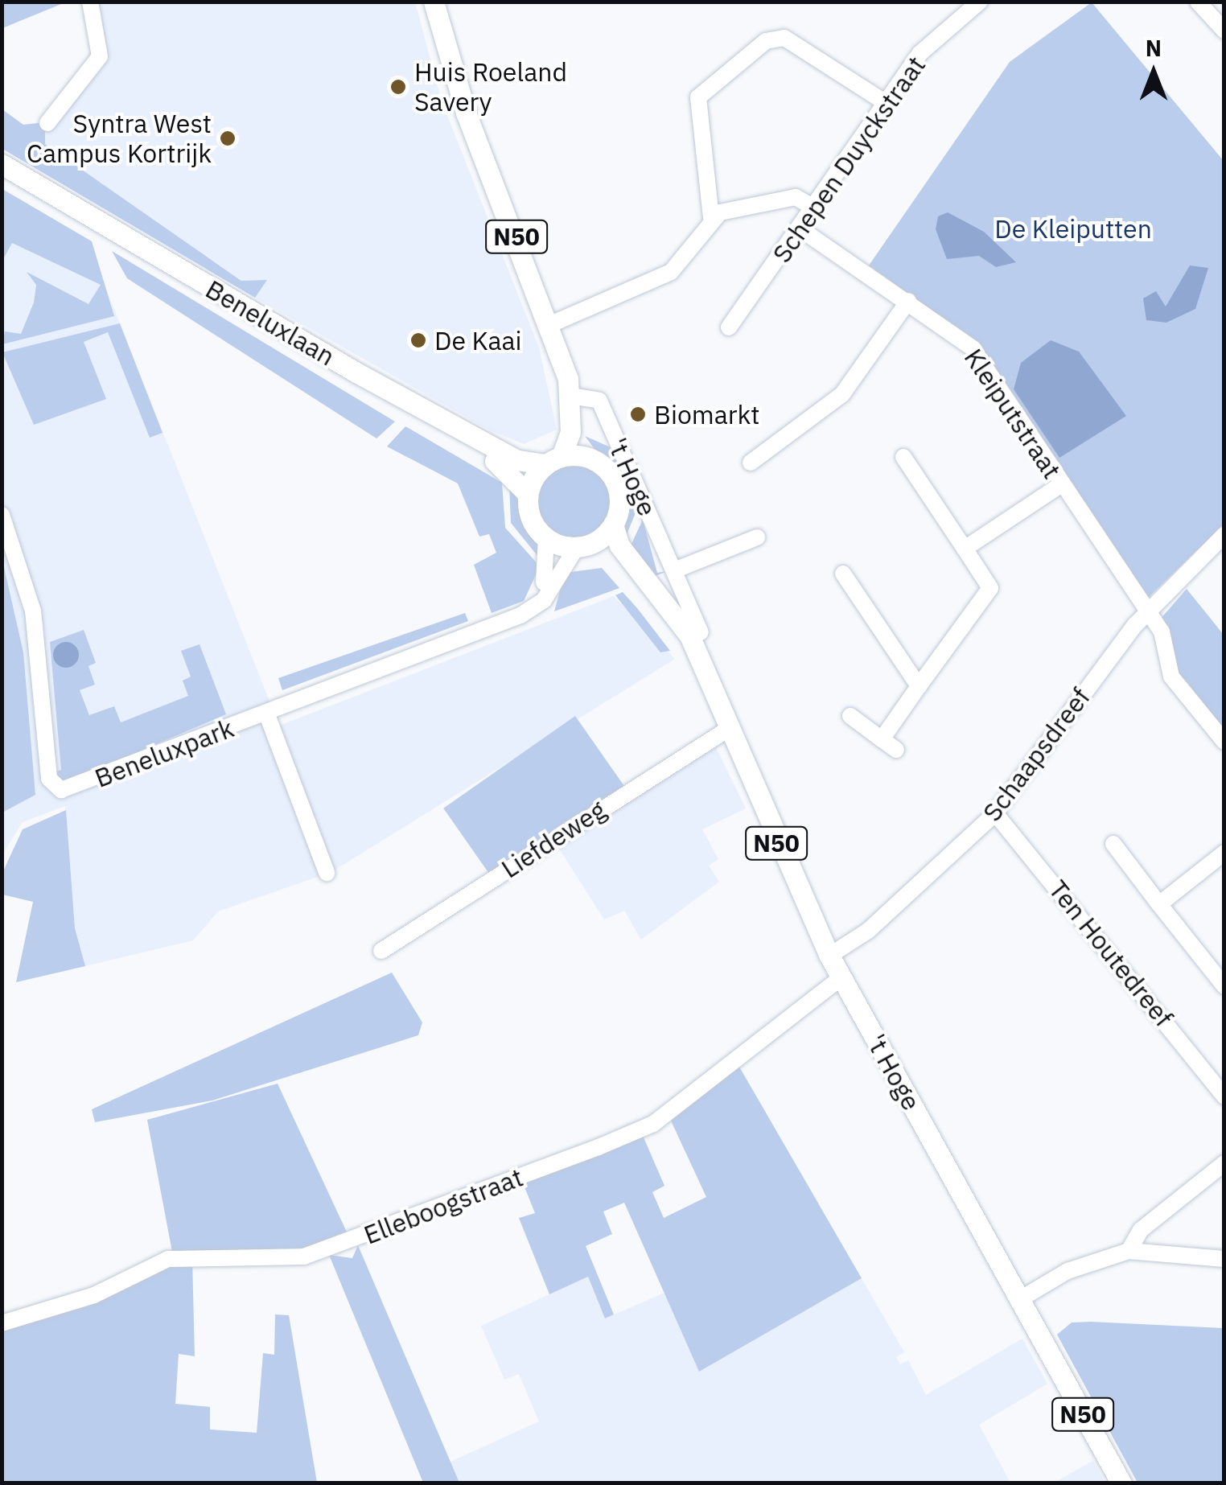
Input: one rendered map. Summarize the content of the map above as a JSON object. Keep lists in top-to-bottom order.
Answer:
{
  "streets": {
    "main road": ["N50", "Beneluxlaan", "'t Hoge"],
    "street": [
      "Schepen Duyckstraat",
      "Kleiputstraat",
      "Beneluxpark",
      "Schaapsdreef",
      "Liefdeweg",
      "Ten Houtedreef",
      "Elleboogstraat"
    ]
  },
  "crossings": [
    ["Schepen Duyckstraat", "Kleiputstraat"],
    ["N50", "Beneluxlaan"],
    ["N50", "'t Hoge"],
    ["Beneluxlaan", "'t Hoge"],
    ["Kleiputstraat", "Schaapsdreef"],
    ["'t Hoge", "Schaapsdreef"],
    ["'t Hoge", "Liefdeweg"],
    ["'t Hoge", "Elleboogstraat"],
    ["Schaapsdreef", "Ten Houtedreef"]
  ],
  "parks": ["De Kleiputten"],
  "places": [
    "Huis Roeland Savery",
    "Syntra West Campus Kortrijk",
    "De Kaai",
    "Biomarkt"
  ],
  "north": "top"
}
